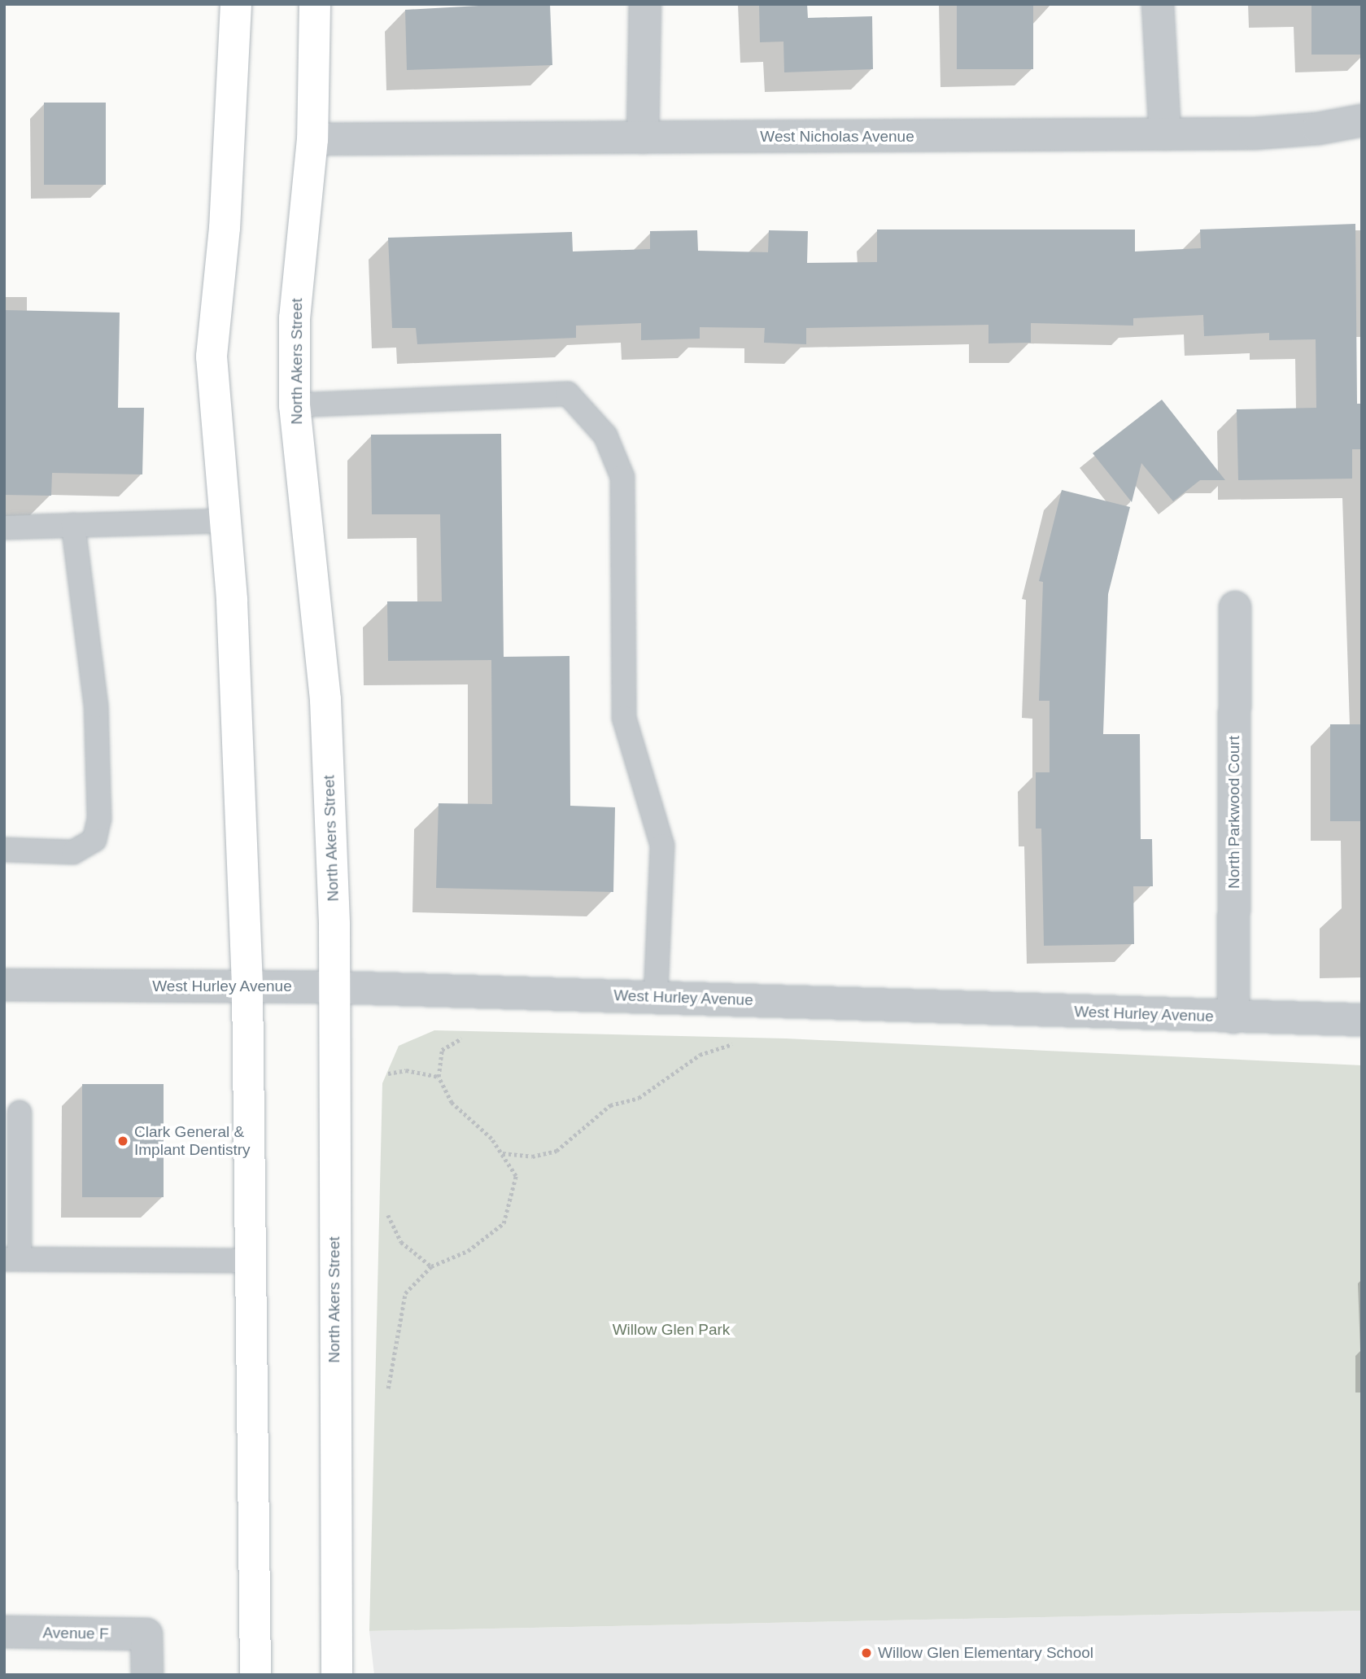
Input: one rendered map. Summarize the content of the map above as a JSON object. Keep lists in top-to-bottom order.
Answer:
{
  "streets": {
    "main road": ["North Akers Street"],
    "street": [
      "West Nicholas Avenue",
      "North Parkwood Court",
      "West Hurley Avenue",
      "Avenue F"
    ]
  },
  "crossings": [
    ["West Nicholas Avenue", "North Akers Street"],
    ["North Akers Street", "West Hurley Avenue"],
    ["North Parkwood Court", "West Hurley Avenue"]
  ],
  "parks": ["Willow Glen Park"],
  "places": ["Clark General & Implant Dentistry", "Willow Glen Elementary School"]
}
